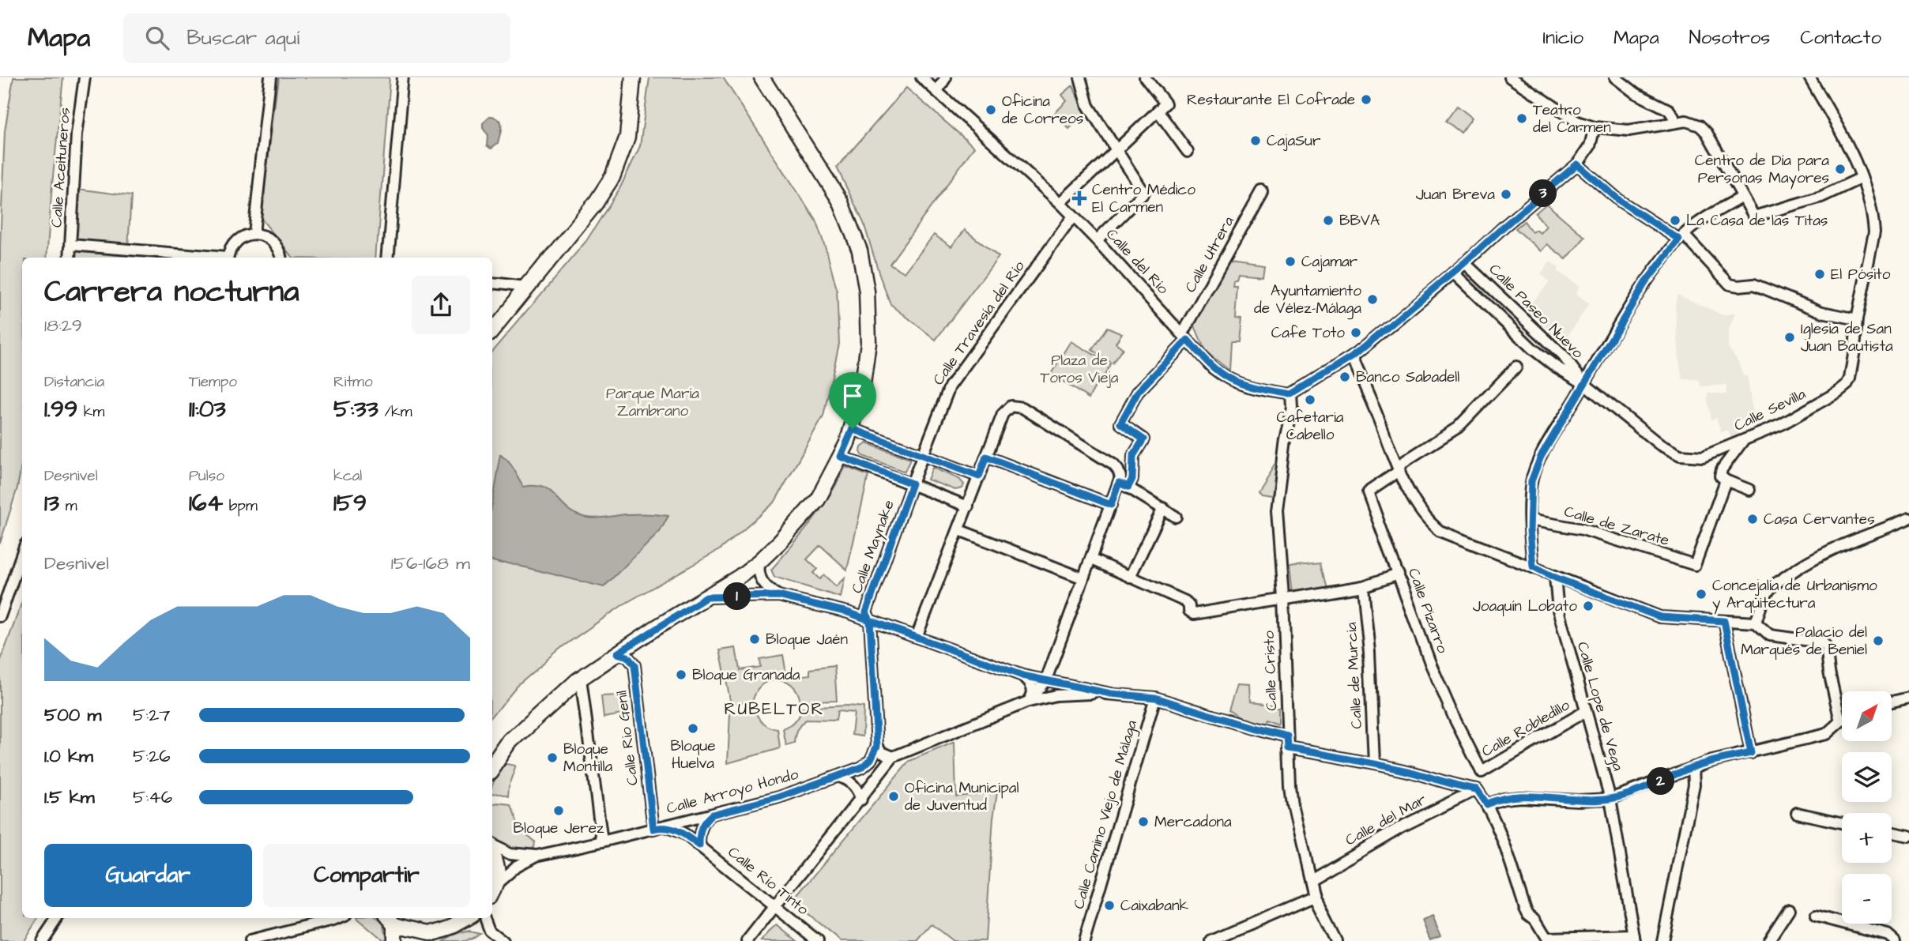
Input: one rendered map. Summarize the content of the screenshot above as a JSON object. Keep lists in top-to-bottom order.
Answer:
{
  "streets": {
    "street": [
      "Calle Aceituneros",
      "Calle Utrera",
      "Calle del Río",
      "Calle Paseo Nuevo",
      "Calle Travesía del Río",
      "Calle Sevilla",
      "Calle de Zarate",
      "Calle Maynake",
      "Calle Pizarro",
      "Calle Cristo",
      "Calle de Murcia",
      "Calle Lope de Vega",
      "Calle Robledillo",
      "Calle Rio Genil",
      "Calle Arroyo Hondo",
      "Calle Camino Viejo de Málaga",
      "Calle del Mar",
      "Calle Río Tinto"
    ]
  },
  "crossings": [
    ["Calle Utrera", "Calle del Río"],
    ["Calle del Río", "Calle Travesía del Río"],
    ["Calle del Río", "Calle Cristo"],
    ["Calle Paseo Nuevo", "Calle Sevilla"],
    ["Calle Travesía del Río", "Calle Maynake"],
    ["Calle Maynake", "Calle Arroyo Hondo"],
    ["Calle Pizarro", "Calle Robledillo"],
    ["Calle Cristo", "Calle del Mar"],
    ["Calle Lope de Vega", "Calle Robledillo"],
    ["Calle Rio Genil", "Calle Arroyo Hondo"],
    ["Calle Arroyo Hondo", "Calle Río Tinto"]
  ],
  "districts": ["RUBELTOR"],
  "parks": ["Plaza de Toros Vieja", "Parque María Zambrano"],
  "places": {
    "other": [
      "Restaurante El Cofrade",
      "Oficina de Correos",
      "Teatro del Carmen",
      "CajaSur",
      "Centro de Día para Personas Mayores",
      "Juan Breva",
      "BBVA",
      "La Casa de las Titas",
      "Cajamar",
      "El Pósito",
      "Ayuntamiento de Vélez-Málaga",
      "Cafe Toto",
      "Iglesia de San Juan Bautista",
      "Banco Sabadell",
      "Cafetaria Cabello",
      "Casa Cervantes",
      "Concejalía de Urbanismo y Arquitectura",
      "Joaquín Lobato",
      "Bloque Jaén",
      "Palacio del Marqués de Beniel",
      "Bloque Granada",
      "Bloque Huelva",
      "Bloque Montilla",
      "Oficina Municipal de Juventud",
      "Bloque Jerez",
      "Mercadona",
      "Caixabank"
    ],
    "health": ["Centro Médico El Carmen"]
  },
  "north": "top right",
  "page": {
    "header": "Mapa",
    "search": "Buscar aquí",
    "nav": [
      "Inicio",
      "Mapa",
      "Nosotros",
      "Contacto"
    ],
    "pins": ["3", "1", "2"],
    "heading": ["Carrera nocturna", "18:29"],
    "stats": [
      ["Distancia", "1.99 km"],
      ["Tiempo", "11:03"],
      ["Ritmo", "5:33 /km"],
      ["Desnivel", "13 m"],
      ["Pulso", "164 bpm"],
      ["kcal", "159"]
    ],
    "chart": ["Desnivel", "156–168 m"],
    "map_buttons": ["+", "−"],
    "list": [
      {
        "name": "500 m",
        "note": "5:27"
      },
      {
        "name": "1.0 km",
        "note": "5:26"
      },
      {
        "name": "1.5 km",
        "note": "5:46"
      }
    ],
    "buttons": ["Guardar", "Compartir"]
  }
}
